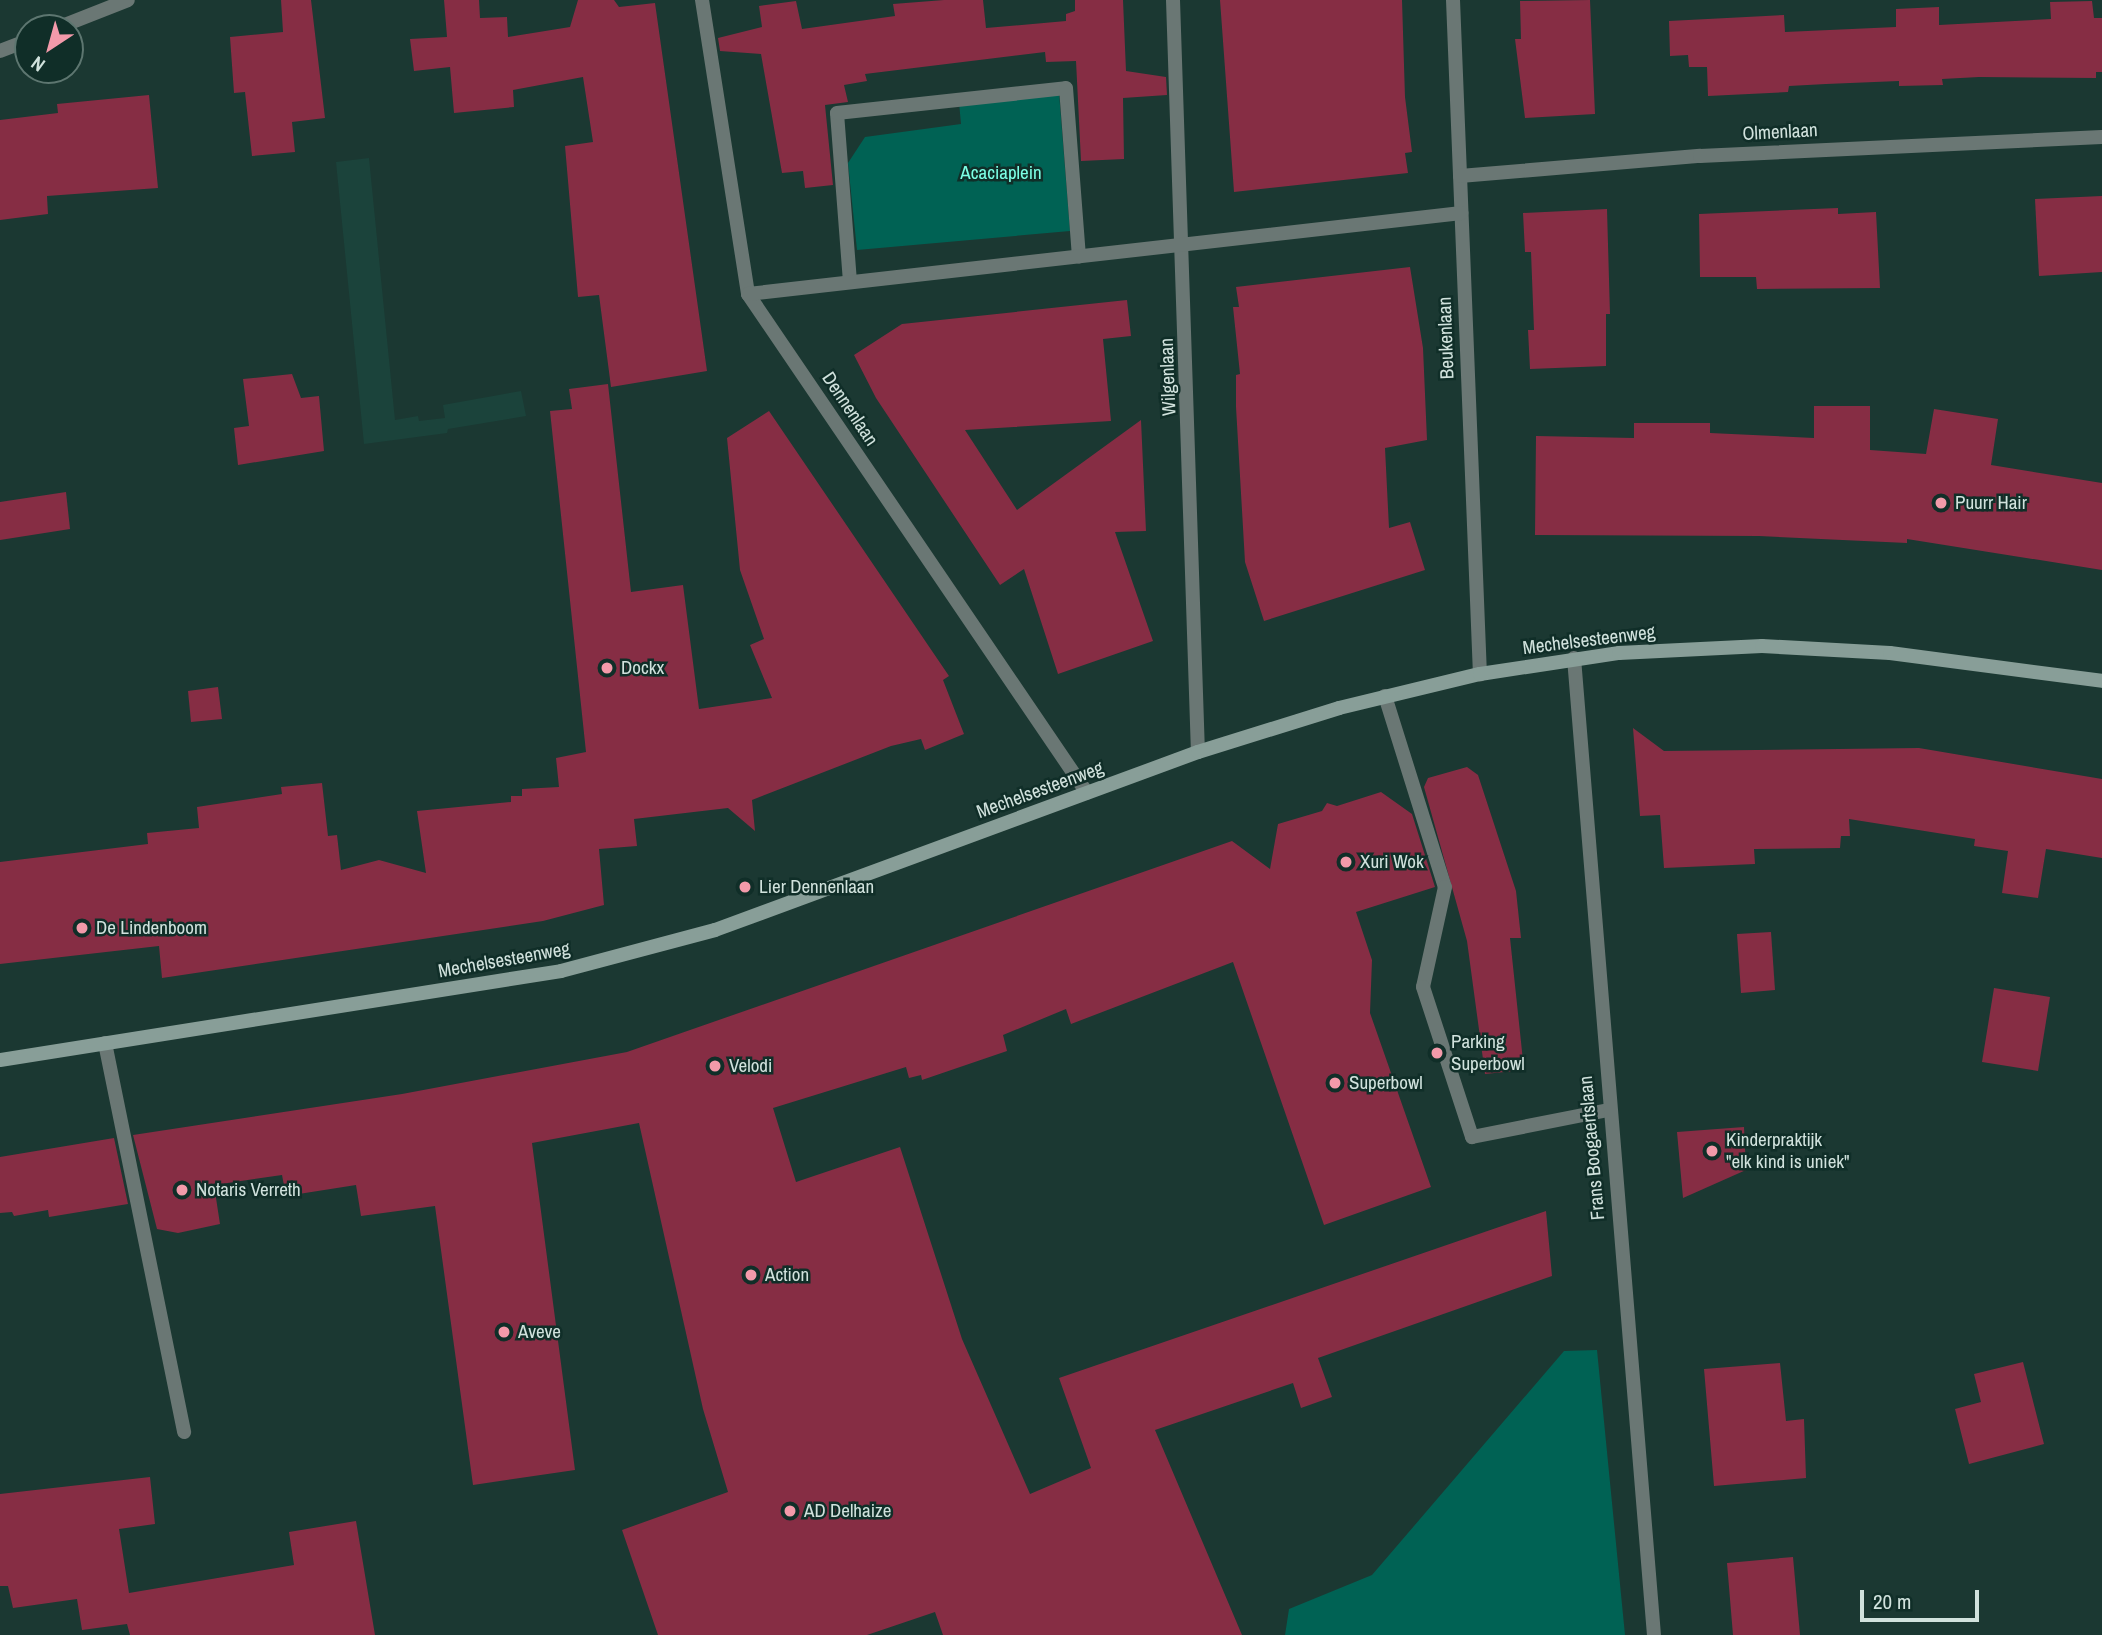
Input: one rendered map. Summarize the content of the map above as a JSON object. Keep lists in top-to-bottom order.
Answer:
{
  "streets": {
    "street": [
      "Olmenlaan",
      "Beukenlaan",
      "Wilgenlaan",
      "Dennenlaan",
      "Mechelsesteenweg",
      "Frans Boogaertslaan"
    ]
  },
  "crossings": [
    ["Olmenlaan", "Beukenlaan"],
    ["Beukenlaan", "Mechelsesteenweg"],
    ["Wilgenlaan", "Mechelsesteenweg"],
    ["Dennenlaan", "Mechelsesteenweg"],
    ["Mechelsesteenweg", "Frans Boogaertslaan"]
  ],
  "parks": ["Acaciaplein"],
  "places": [
    "Puurr Hair",
    "Dockx",
    "Xuri Wok",
    "Lier Dennenlaan",
    "De Lindenboom",
    "Parking Superbowl",
    "Velodi",
    "Superbowl",
    "Kinderpraktijk \"elk kind is uniek\"",
    "Notaris Verreth",
    "Action",
    "Aveve",
    "AD Delhaize"
  ],
  "scale_bar": "20 m",
  "north": "bottom left"
}
